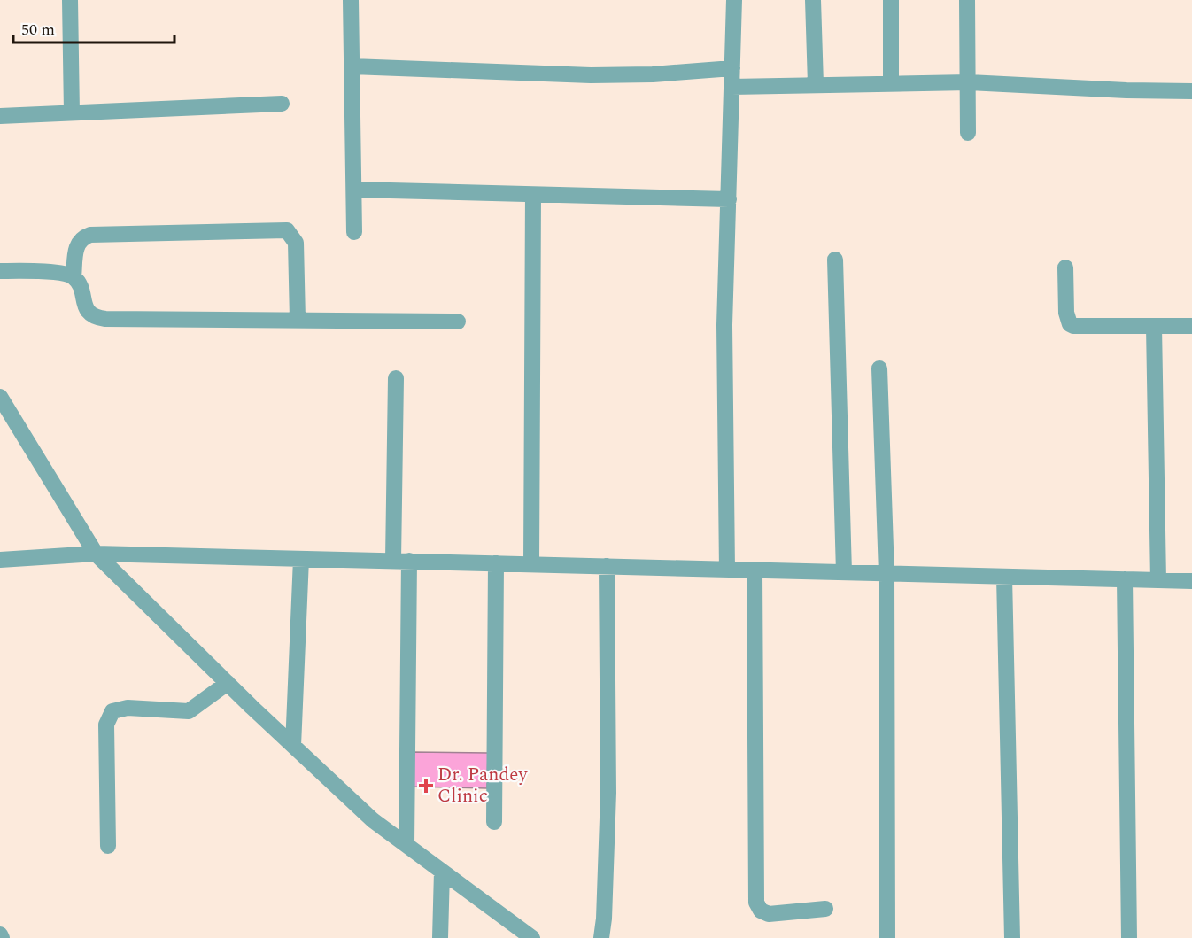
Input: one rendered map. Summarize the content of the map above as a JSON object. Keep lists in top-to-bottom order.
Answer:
{
  "places": {
    "health": ["Dr. Pandey Clinic"]
  },
  "scale_bar": "50 m"
}
